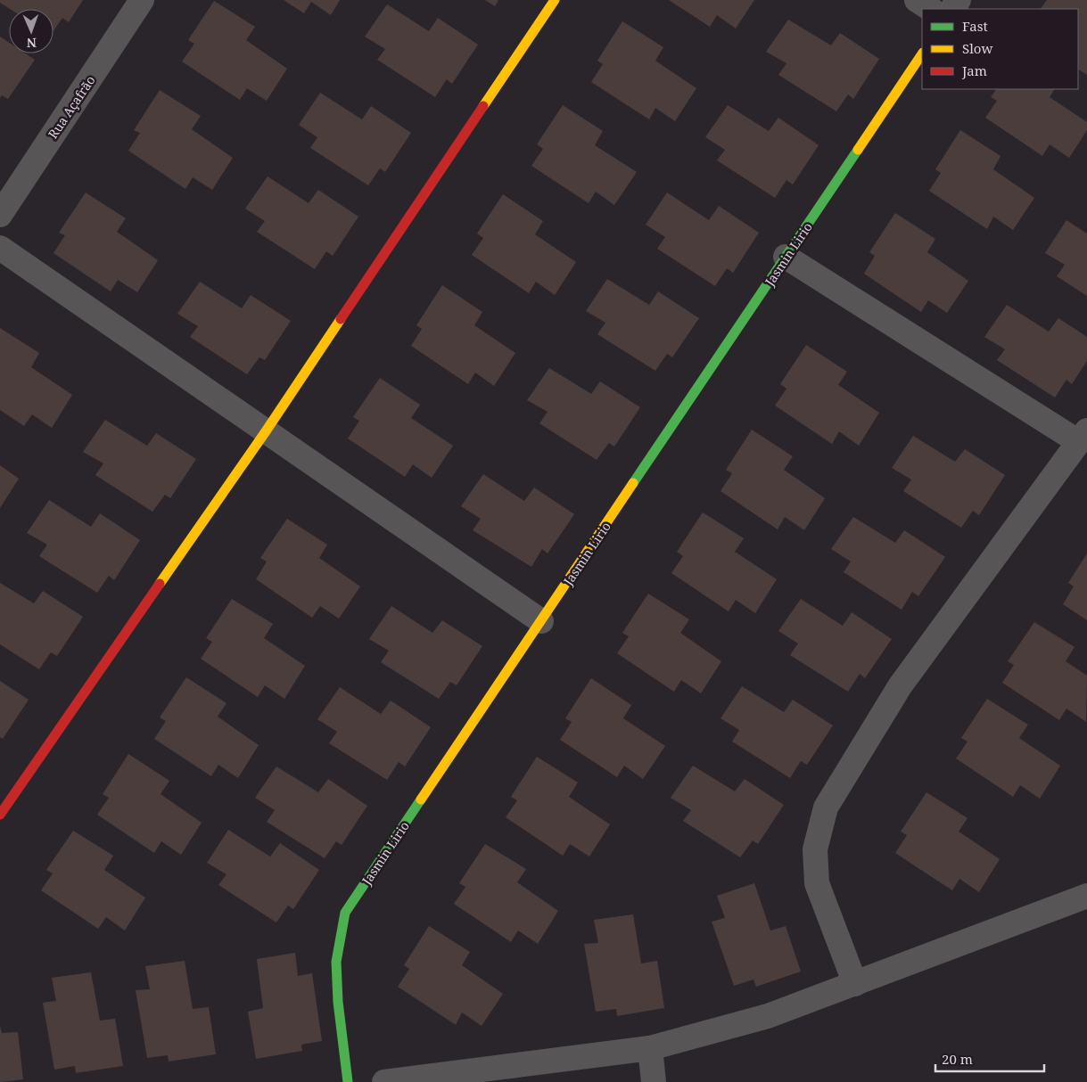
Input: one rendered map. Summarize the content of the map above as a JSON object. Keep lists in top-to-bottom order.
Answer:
{
  "streets": {
    "street": ["Rua Açafrão", "Jasmin Lirio"]
  },
  "legend": ["Fast", "Slow", "Jam"],
  "scale_bar": "20 m",
  "north": "bottom"
}
